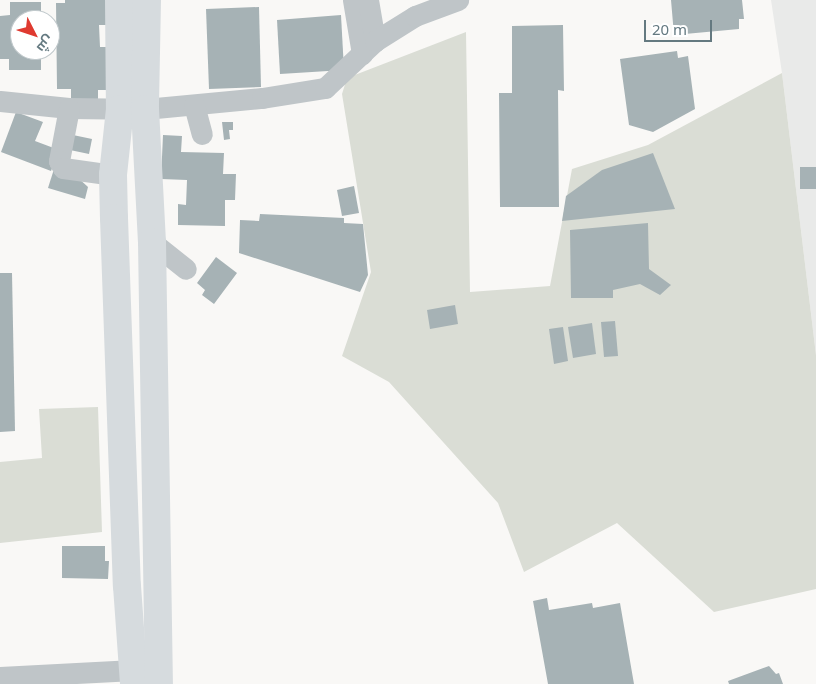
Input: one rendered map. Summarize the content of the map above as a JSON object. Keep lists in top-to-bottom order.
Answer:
{
  "scale_bar": "20 m",
  "north": "bottom right"
}
